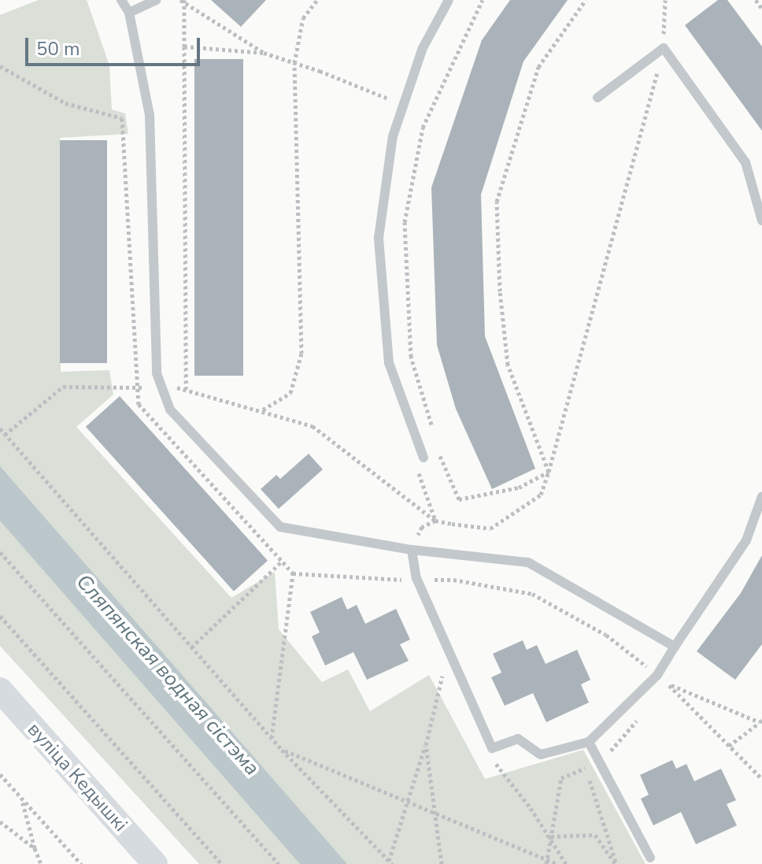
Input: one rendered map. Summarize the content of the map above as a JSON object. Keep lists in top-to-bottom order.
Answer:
{
  "streets": {
    "street": ["вуліца Кедышкі"]
  },
  "water": ["Сляпянская водная сістэма"],
  "scale_bar": "50 m"
}
